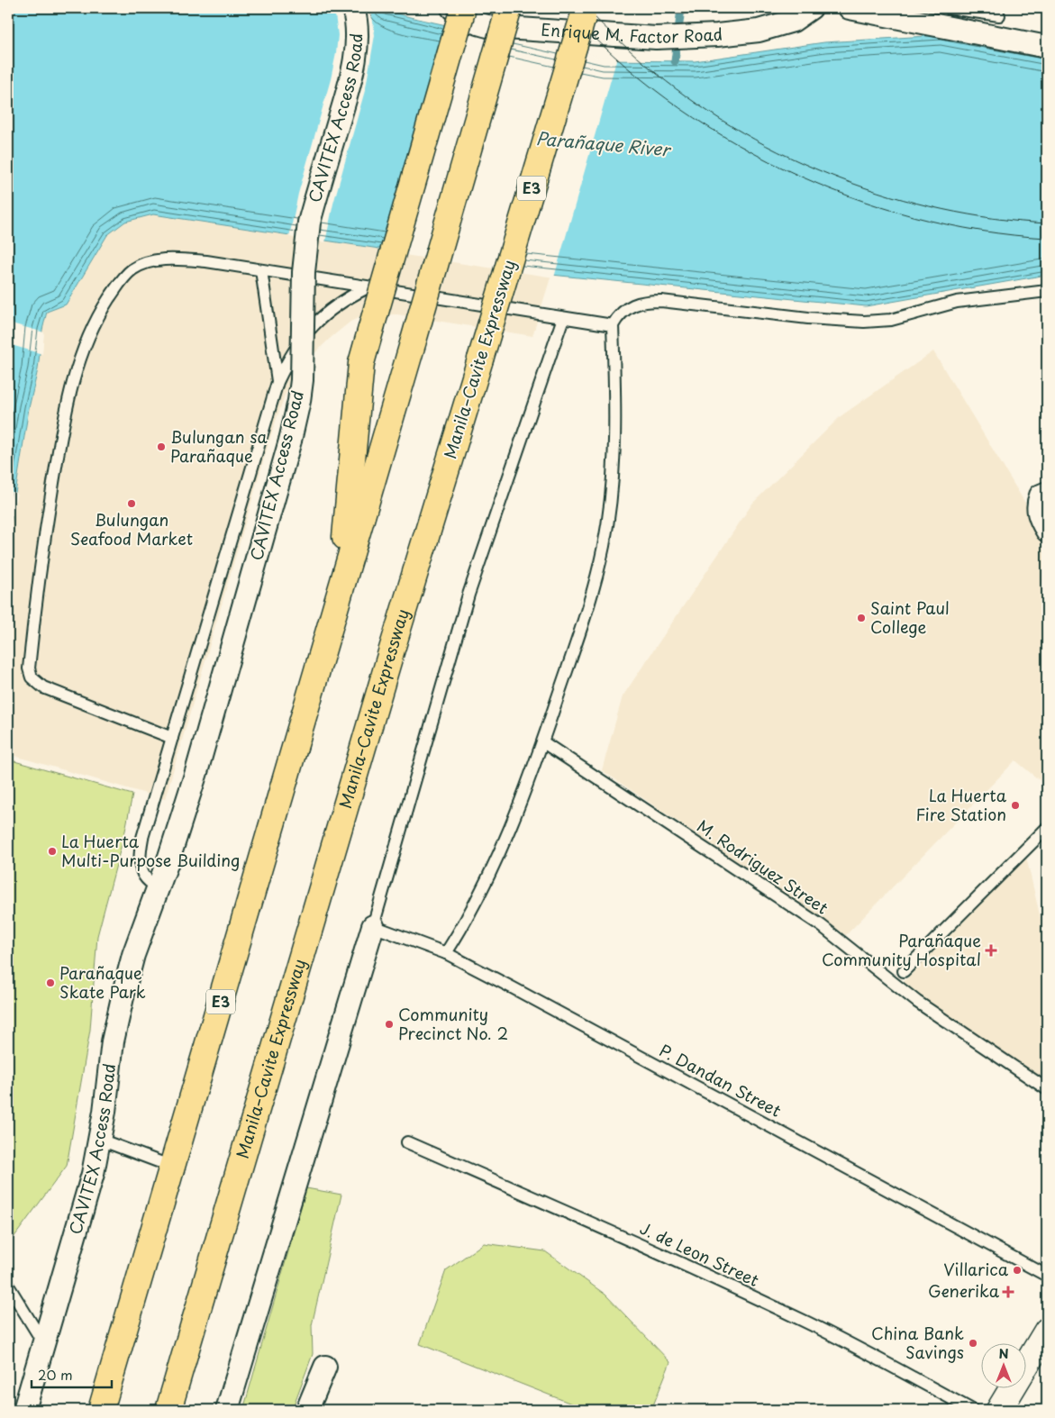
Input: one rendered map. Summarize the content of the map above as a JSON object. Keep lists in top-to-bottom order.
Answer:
{
  "streets": {
    "highway": ["E3", "Manila–Cavite Expressway"],
    "street": ["Enrique M. Factor Road", "CAVITEX Access Road"],
    "lane": ["M. Rodriguez Street", "P. Dandan Street", "J. de Leon Street"]
  },
  "water": ["Parañaque River"],
  "places": {
    "other": [
      "Bulungan sa Parañaque",
      "Bulungan Seafood Market",
      "Saint Paul College",
      "La Huerta Fire Station",
      "La Huerta Multi-Purpose Building",
      "Parañaque Skate Park",
      "Community Precinct No. 2",
      "Villarica",
      "China Bank Savings"
    ],
    "health": ["Parañaque Community Hospital", "Generika"]
  },
  "scale_bar": "20 m",
  "north": "top"
}
